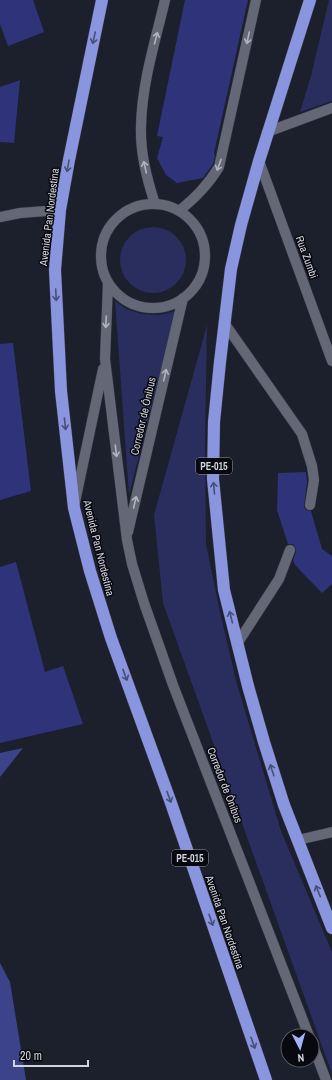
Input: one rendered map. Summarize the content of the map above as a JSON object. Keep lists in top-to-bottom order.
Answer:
{
  "streets": {
    "highway": ["Avenida Pan Nordestina", "PE-015"],
    "street": ["Rua Zumbi", "Corredor de Ônibus"]
  },
  "crossings": [
    ["Avenida Pan Nordestina", "Corredor de Ônibus"],
    ["Rua Zumbi", "PE-015"]
  ],
  "one_way": ["Avenida Pan Nordestina"],
  "scale_bar": "20 m",
  "north": "bottom"
}
